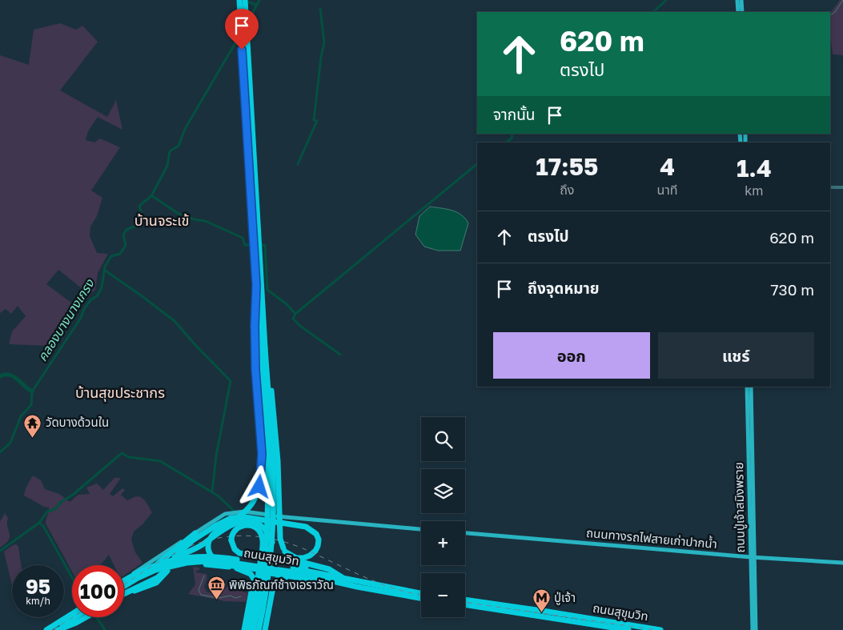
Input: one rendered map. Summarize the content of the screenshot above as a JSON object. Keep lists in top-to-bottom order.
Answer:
{
  "streets": {
    "highway": ["ถนนสุขุมวิท"],
    "main road": ["ถนนปู่เจ้าสมิงพราย", "ถนนทางรถไฟสายเก่าปากน้ำ"]
  },
  "crossings": [
    ["ถนนปู่เจ้าสมิงพราย", "ถนนทางรถไฟสายเก่าปากน้ำ"]
  ],
  "districts": ["บ้านจระเข้", "บ้านสุขประชากร"],
  "water": ["คลองบางนางเกรง"],
  "places": {
    "temple": ["วัดบางด้วนใน"],
    "museum": ["พิพิธภัณฑ์ช้างเอราวัณ"],
    "metro station": ["ปู่เจ้า"]
  },
  "page": {
    "turn": ["620 m", "ตรงไป"],
    "then": "จากนั้น",
    "eta": [
      "17:55",
      "ถึง",
      "4",
      "นาที",
      "1.4",
      "km"
    ],
    "list": [
      {
        "name": "ตรงไป",
        "value": "620 m"
      },
      {
        "name": "ถึงจุดหมาย",
        "value": "730 m"
      }
    ],
    "buttons": ["ออก", "แชร์"],
    "map_buttons": ["+", "−"],
    "speed": "95 km/h",
    "limit": "100"
  }
}
